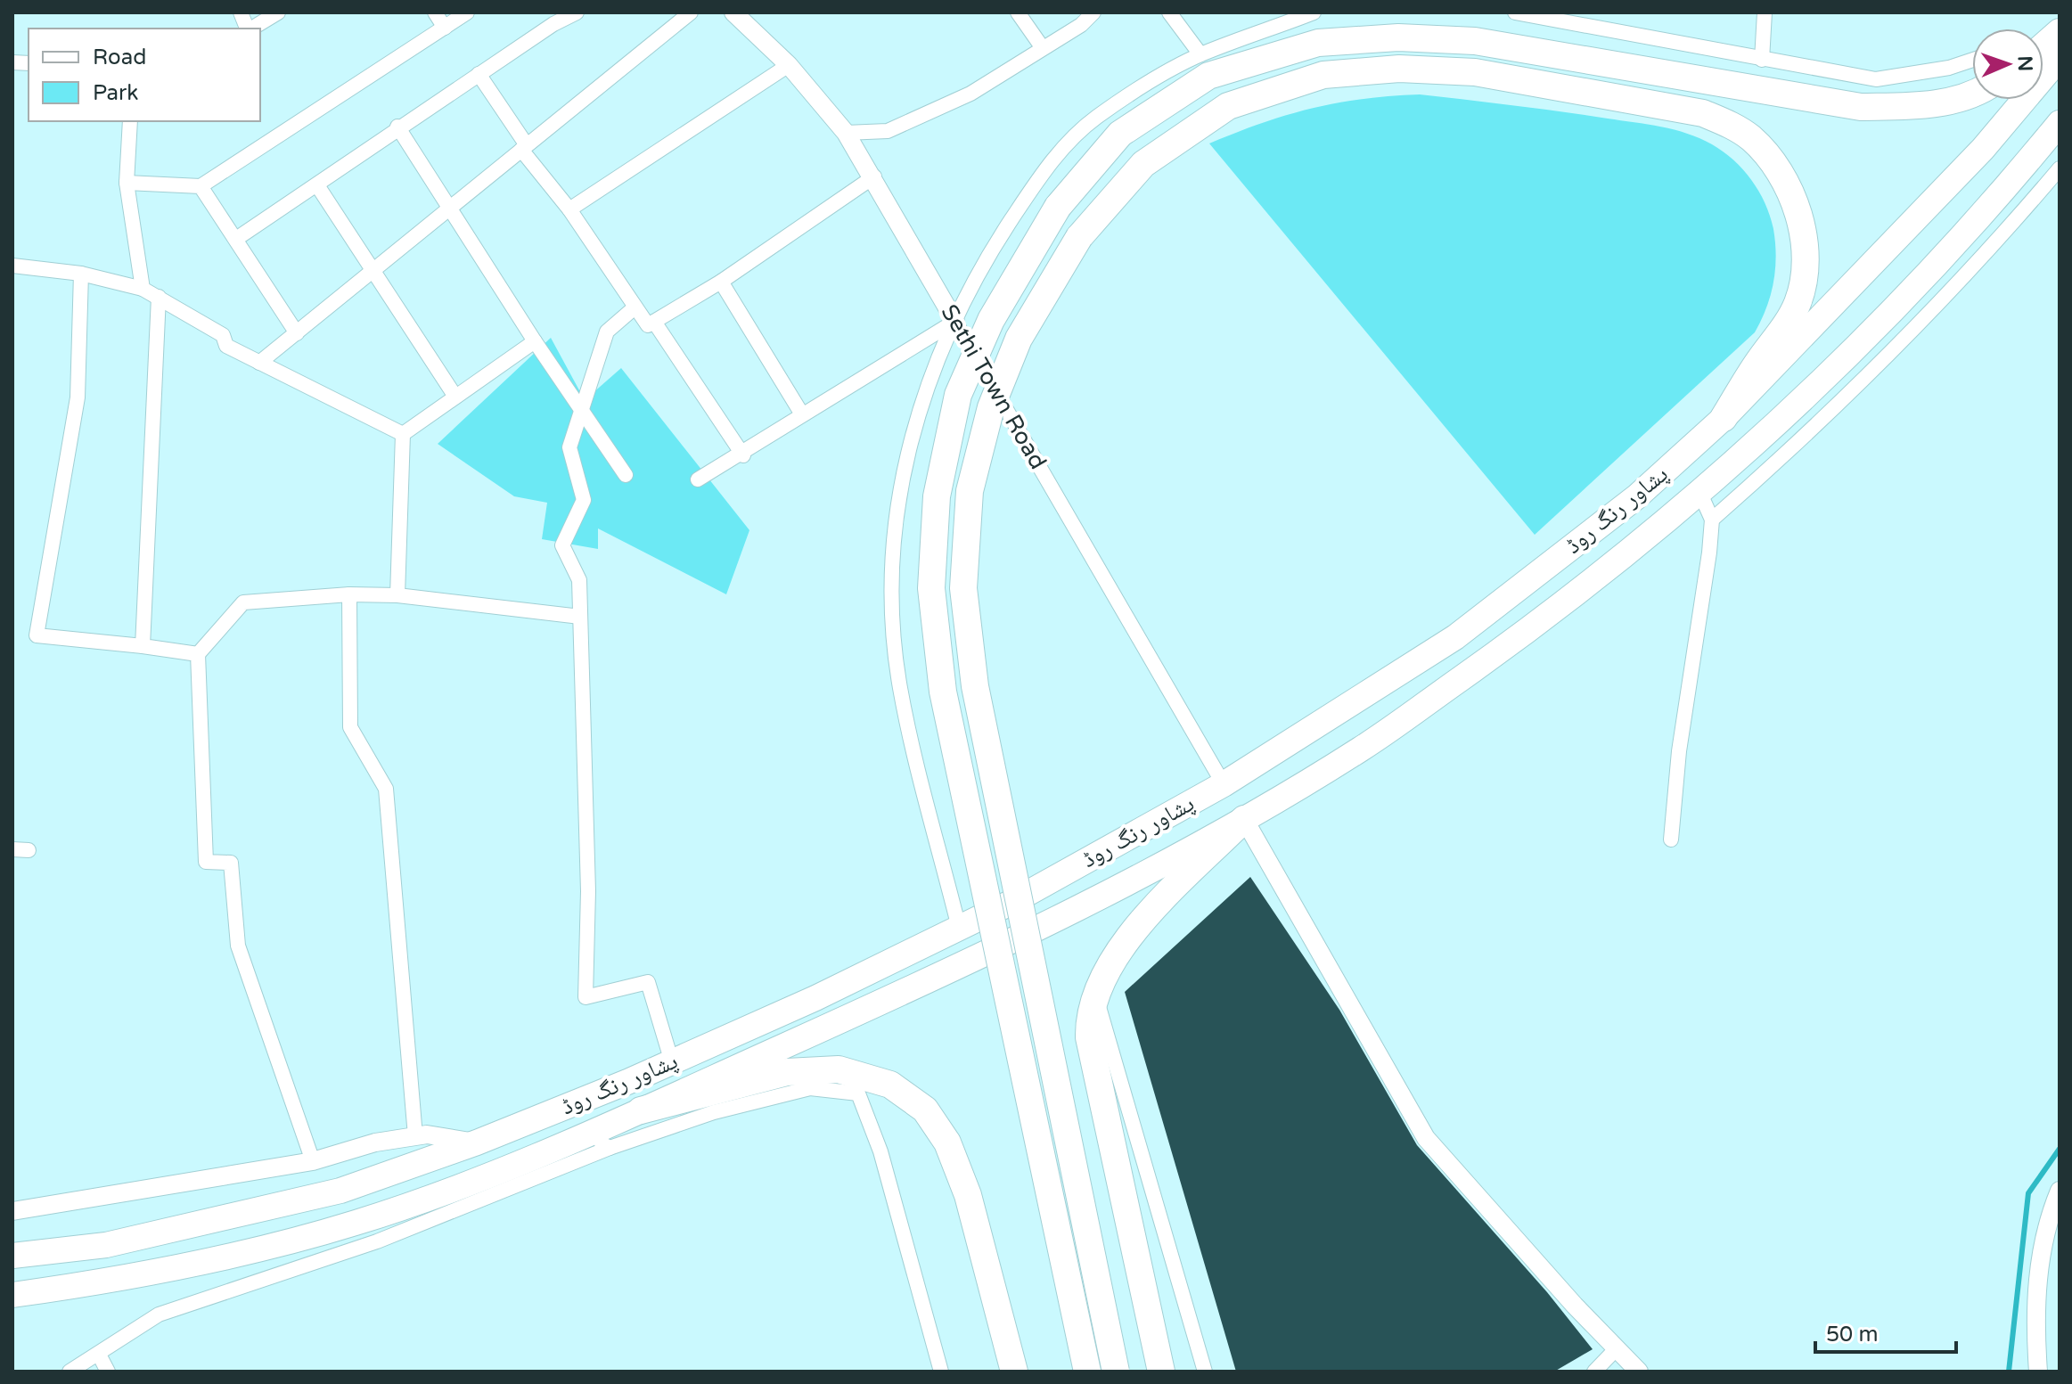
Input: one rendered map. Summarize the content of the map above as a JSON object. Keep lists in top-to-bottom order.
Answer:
{
  "streets": {
    "highway": ["پشاور رنگ روڈ"],
    "street": ["Sethi Town Road"]
  },
  "crossings": [
    ["Sethi Town Road", "پشاور رنگ روڈ"]
  ],
  "legend": ["Road", "Park"],
  "scale_bar": "50 m",
  "north": "right"
}
